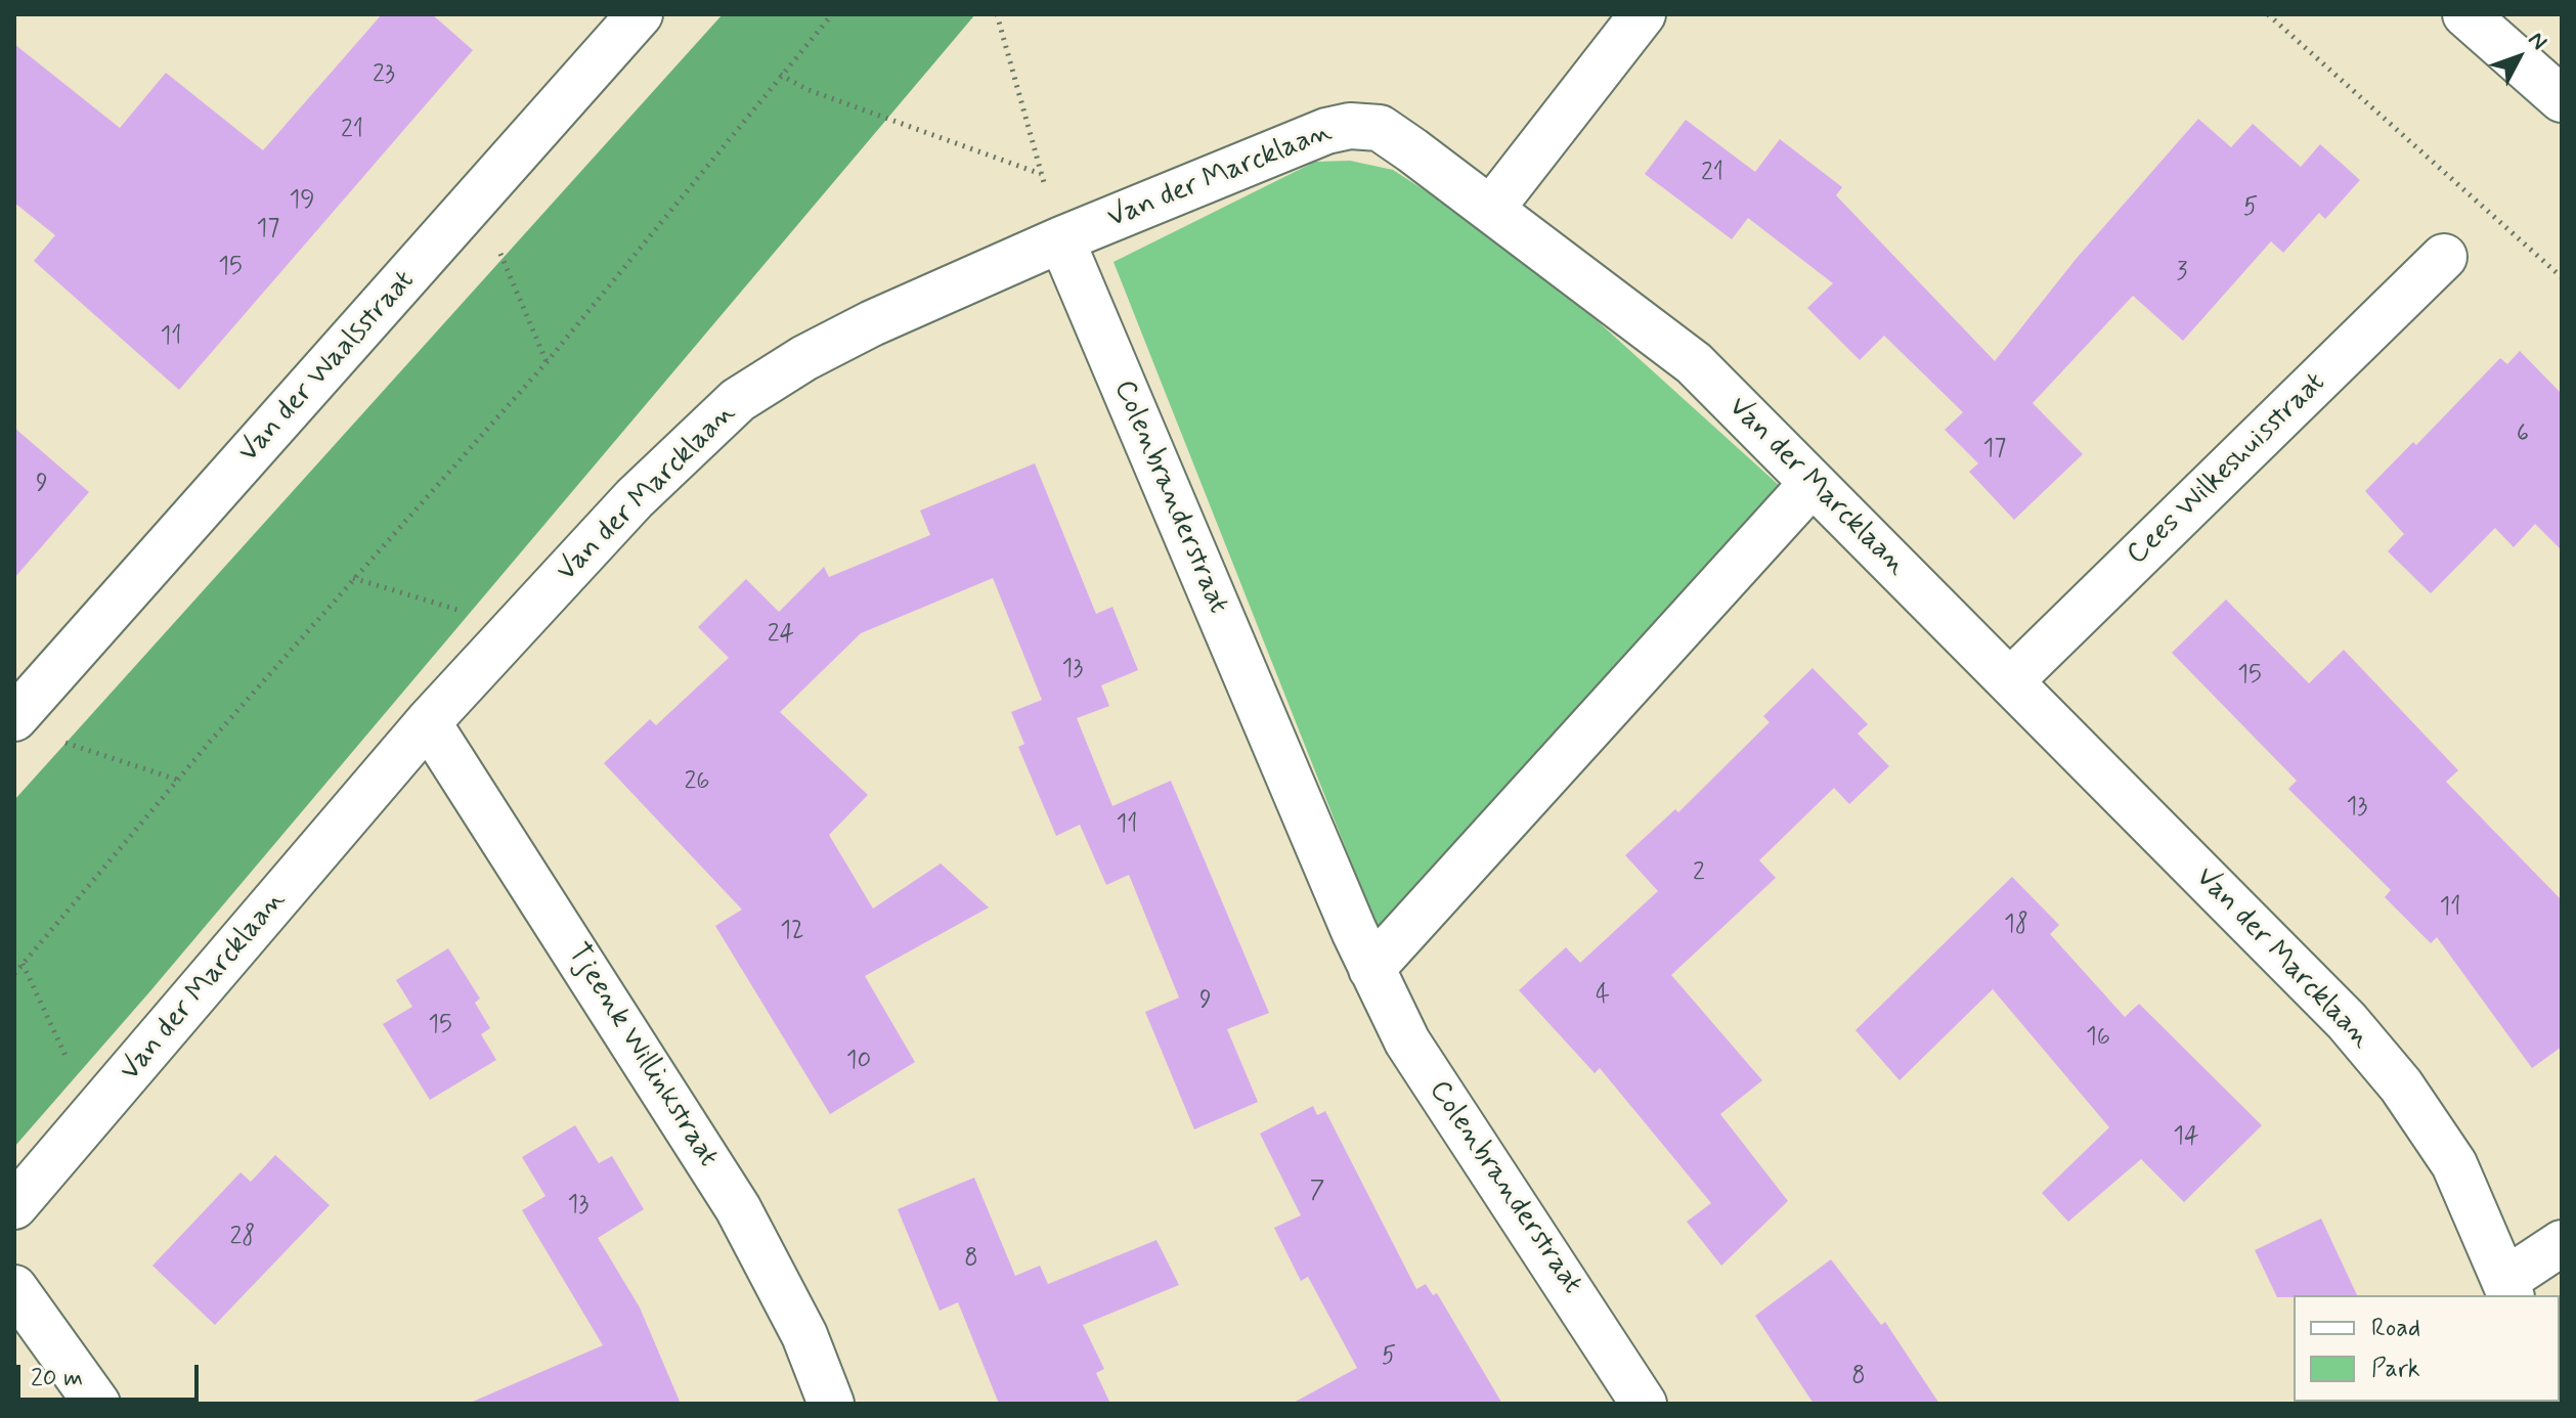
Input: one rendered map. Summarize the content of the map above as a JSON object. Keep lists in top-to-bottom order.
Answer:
{
  "streets": {
    "street": [
      "Van der Marcklaan",
      "Van der Waalsstraat",
      "Cees Wilkeshuisstraat",
      "Colenbranderstraat",
      "Tjeenk Willinkstraat"
    ]
  },
  "crossings": [
    ["Van der Marcklaan", "Cees Wilkeshuisstraat"],
    ["Van der Marcklaan", "Colenbranderstraat"],
    ["Van der Marcklaan", "Tjeenk Willinkstraat"]
  ],
  "house_numbers": [
    "23",
    "21",
    "21",
    "19",
    "5",
    "17",
    "15",
    "3",
    "11",
    "6",
    "17",
    "9",
    "24",
    "13",
    "15",
    "26",
    "13",
    "11",
    "2",
    "11",
    "18",
    "12",
    "4",
    "9",
    "15",
    "16",
    "10",
    "14",
    "7",
    "13",
    "28",
    "8",
    "5",
    "8"
  ],
  "legend": ["Road", "Park"],
  "scale_bar": "20 m",
  "north": "top right"
}
